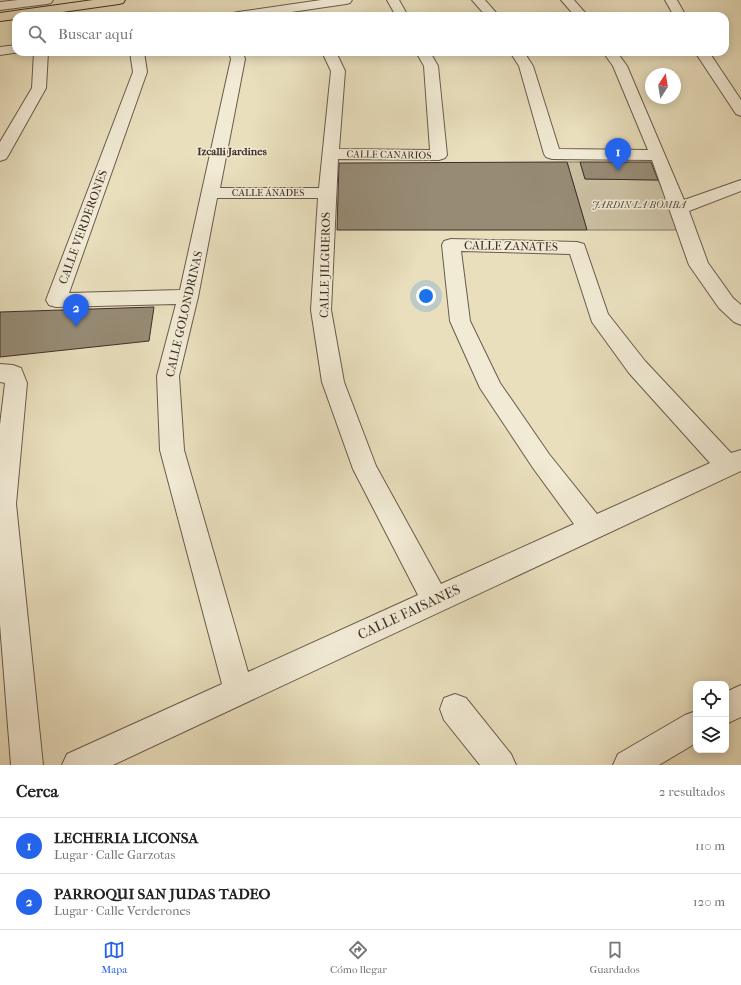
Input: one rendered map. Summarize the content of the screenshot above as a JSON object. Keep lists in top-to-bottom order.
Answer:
{
  "streets": {
    "street": [
      "CALLE CANARIOS",
      "CALLE ÁNADES",
      "CALLE VERDERONES",
      "CALLE ZANATES",
      "CALLE JILGUEROS",
      "CALLE GOLONDRINAS",
      "CALLE FAISANES"
    ]
  },
  "crossings": [
    ["CALLE CANARIOS", "CALLE JILGUEROS"],
    ["CALLE ÁNADES", "CALLE JILGUEROS"],
    ["CALLE ÁNADES", "CALLE GOLONDRINAS"],
    ["CALLE VERDERONES", "CALLE GOLONDRINAS"],
    ["CALLE ZANATES", "CALLE FAISANES"],
    ["CALLE JILGUEROS", "CALLE FAISANES"],
    ["CALLE GOLONDRINAS", "CALLE FAISANES"]
  ],
  "districts": ["Izcalli Jardines"],
  "parks": ["JARDIN LA BOMBA"],
  "north": "top",
  "page": {
    "search": "Buscar aquí",
    "pins": ["1", "2"],
    "heading": ["Cerca", "2 resultados"],
    "list": [
      {
        "mark": "1",
        "name": "LECHERIA LICONSA",
        "note": "Lugar · Calle Garzotas",
        "value": "110 m"
      },
      {
        "mark": "2",
        "name": "PARROQUI SAN JUDAS TADEO",
        "note": "Lugar · Calle Verderones",
        "value": "120 m"
      }
    ],
    "nav": ["Mapa", "Cómo llegar", "Guardados"]
  }
}
